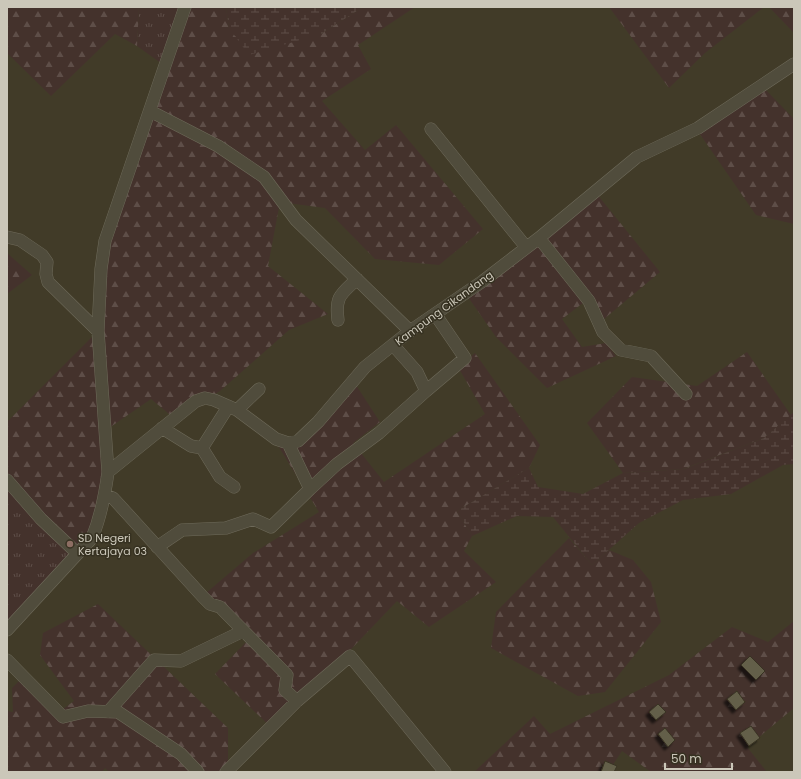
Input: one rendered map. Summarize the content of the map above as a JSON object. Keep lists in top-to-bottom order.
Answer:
{
  "streets": {
    "street": ["Kampung Cikandang"]
  },
  "places": ["SD Negeri Kertajaya 03"],
  "scale_bar": "50 m"
}
